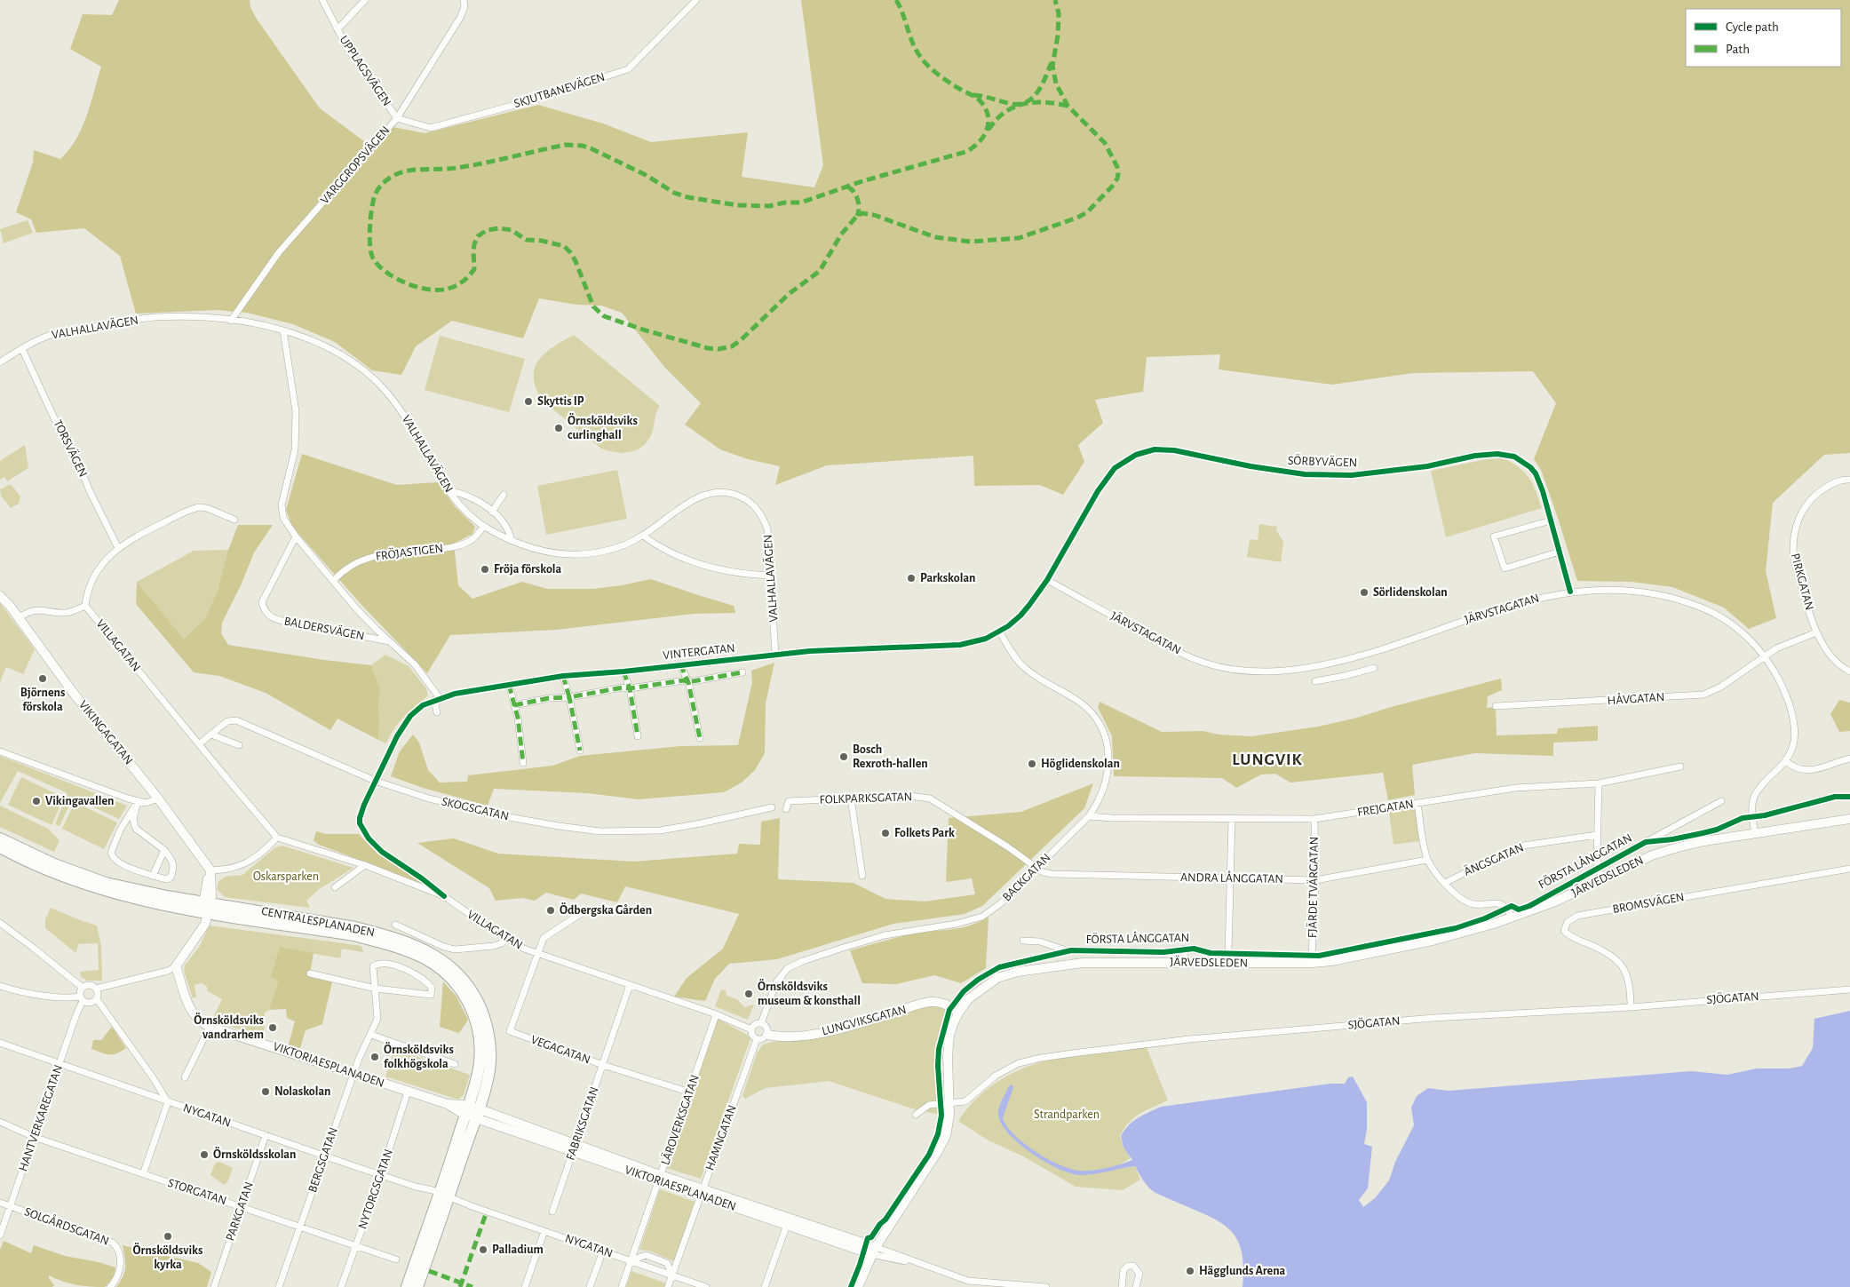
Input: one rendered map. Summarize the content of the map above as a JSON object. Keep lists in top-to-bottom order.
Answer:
{
  "streets": {
    "highway": ["CENTRALESPLANADEN"],
    "main road": [
      "VIKINGAGATAN",
      "JÄRVEDSLEDEN",
      "LUNGVIKSGATAN",
      "VIKTORIAESPLANADEN"
    ],
    "street": [
      "UPPLAGSVÄGEN",
      "SKJUTBANEVÄGEN",
      "VARGGROPSVÄGEN",
      "VALHALLAVÄGEN",
      "TORSVÄGEN",
      "SÖRBYVÄGEN",
      "FRÖJASTIGEN",
      "PIRKGATAN",
      "JÄRVSTAGATAN",
      "BALDERSVÄGEN",
      "VILLAGATAN",
      "VINTERGATAN",
      "HÅVGATAN",
      "FOLKPARKSGATAN",
      "FREJGATAN",
      "SKOGSGATAN",
      "ÄNGSGATAN",
      "FÖRSTA LÅNGGATAN",
      "BACKGATAN",
      "ANDRA LÅNGGATAN",
      "FJÄRDE TVÄRGATAN",
      "BROMSVÄGEN",
      "SJÖGATAN",
      "VEGAGATAN",
      "NYGATAN",
      "HANTVERKAREGATAN",
      "LÄROVERKSGATAN",
      "FABRIKSGATAN",
      "HAMNGATAN",
      "BERGSGATAN",
      "NYTORGSGATAN",
      "STORGATAN",
      "PARKGATAN",
      "SOLGÅRDSGATAN"
    ]
  },
  "crossings": [
    ["UPPLAGSVÄGEN", "SKJUTBANEVÄGEN"],
    ["UPPLAGSVÄGEN", "VARGGROPSVÄGEN"],
    ["SKJUTBANEVÄGEN", "VARGGROPSVÄGEN"],
    ["VARGGROPSVÄGEN", "VALHALLAVÄGEN"],
    ["VALHALLAVÄGEN", "TORSVÄGEN"],
    ["VALHALLAVÄGEN", "FRÖJASTIGEN"],
    ["VALHALLAVÄGEN", "BALDERSVÄGEN"],
    ["VALHALLAVÄGEN", "VINTERGATAN"],
    ["SÖRBYVÄGEN", "JÄRVSTAGATAN"],
    ["SÖRBYVÄGEN", "VINTERGATAN"],
    ["FRÖJASTIGEN", "BALDERSVÄGEN"],
    ["PIRKGATAN", "HÅVGATAN"],
    ["JÄRVSTAGATAN", "VINTERGATAN"],
    ["JÄRVSTAGATAN", "HÅVGATAN"],
    ["JÄRVSTAGATAN", "JÄRVEDSLEDEN"],
    ["BALDERSVÄGEN", "VINTERGATAN"],
    ["VILLAGATAN", "VINTERGATAN"],
    ["VILLAGATAN", "SKOGSGATAN"],
    ["VILLAGATAN", "VEGAGATAN"],
    ["VILLAGATAN", "LÄROVERKSGATAN"],
    ["VILLAGATAN", "FABRIKSGATAN"],
    ["VINTERGATAN", "SKOGSGATAN"],
    ["VINTERGATAN", "BACKGATAN"],
    ["FOLKPARKSGATAN", "BACKGATAN"],
    ["FOLKPARKSGATAN", "ANDRA LÅNGGATAN"],
    ["FREJGATAN", "BACKGATAN"],
    ["FREJGATAN", "FJÄRDE TVÄRGATAN"],
    ["FÖRSTA LÅNGGATAN", "FJÄRDE TVÄRGATAN"],
    ["JÄRVEDSLEDEN", "SJÖGATAN"],
    ["JÄRVEDSLEDEN", "LUNGVIKSGATAN"],
    ["JÄRVEDSLEDEN", "VIKTORIAESPLANADEN"],
    ["BACKGATAN", "ANDRA LÅNGGATAN"],
    ["BACKGATAN", "LUNGVIKSGATAN"],
    ["BACKGATAN", "HAMNGATAN"],
    ["ANDRA LÅNGGATAN", "FJÄRDE TVÄRGATAN"],
    ["BROMSVÄGEN", "SJÖGATAN"],
    ["CENTRALESPLANADEN", "VIKTORIAESPLANADEN"],
    ["CENTRALESPLANADEN", "NYGATAN"],
    ["LUNGVIKSGATAN", "HAMNGATAN"],
    ["VEGAGATAN", "LÄROVERKSGATAN"],
    ["VEGAGATAN", "FABRIKSGATAN"],
    ["VIKTORIAESPLANADEN", "LÄROVERKSGATAN"],
    ["VIKTORIAESPLANADEN", "FABRIKSGATAN"],
    ["VIKTORIAESPLANADEN", "HAMNGATAN"],
    ["VIKTORIAESPLANADEN", "BERGSGATAN"],
    ["VIKTORIAESPLANADEN", "NYTORGSGATAN"],
    ["NYGATAN", "HANTVERKAREGATAN"],
    ["NYGATAN", "LÄROVERKSGATAN"],
    ["NYGATAN", "HAMNGATAN"],
    ["NYGATAN", "BERGSGATAN"],
    ["NYGATAN", "NYTORGSGATAN"],
    ["NYGATAN", "PARKGATAN"],
    ["HANTVERKAREGATAN", "STORGATAN"],
    ["HANTVERKAREGATAN", "SOLGÅRDSGATAN"],
    ["BERGSGATAN", "STORGATAN"],
    ["NYTORGSGATAN", "STORGATAN"],
    ["STORGATAN", "PARKGATAN"]
  ],
  "districts": ["LUNGVIK"],
  "parks": ["Oskarsparken", "Strandparken"],
  "places": [
    "Skyttis IP",
    "Örnsköldsviks curlinghall",
    "Fröja förskola",
    "Parkskolan",
    "Sörlidenskolan",
    "Björnens förskola",
    "Bosch Rexroth-hallen",
    "Höglidenskolan",
    "Vikingavallen",
    "Folkets Park",
    "Ödbergska Gården",
    "Örnsköldsviks museum & konsthall",
    "Örnsköldsviks vandrarhem",
    "Örnsköldsviks folkhögskola",
    "Nolaskolan",
    "Örnsköldsskolan",
    "Örnsköldsviks kyrka",
    "Palladium",
    "Hägglunds Arena"
  ],
  "legend": ["Cycle path", "Path"]
}
